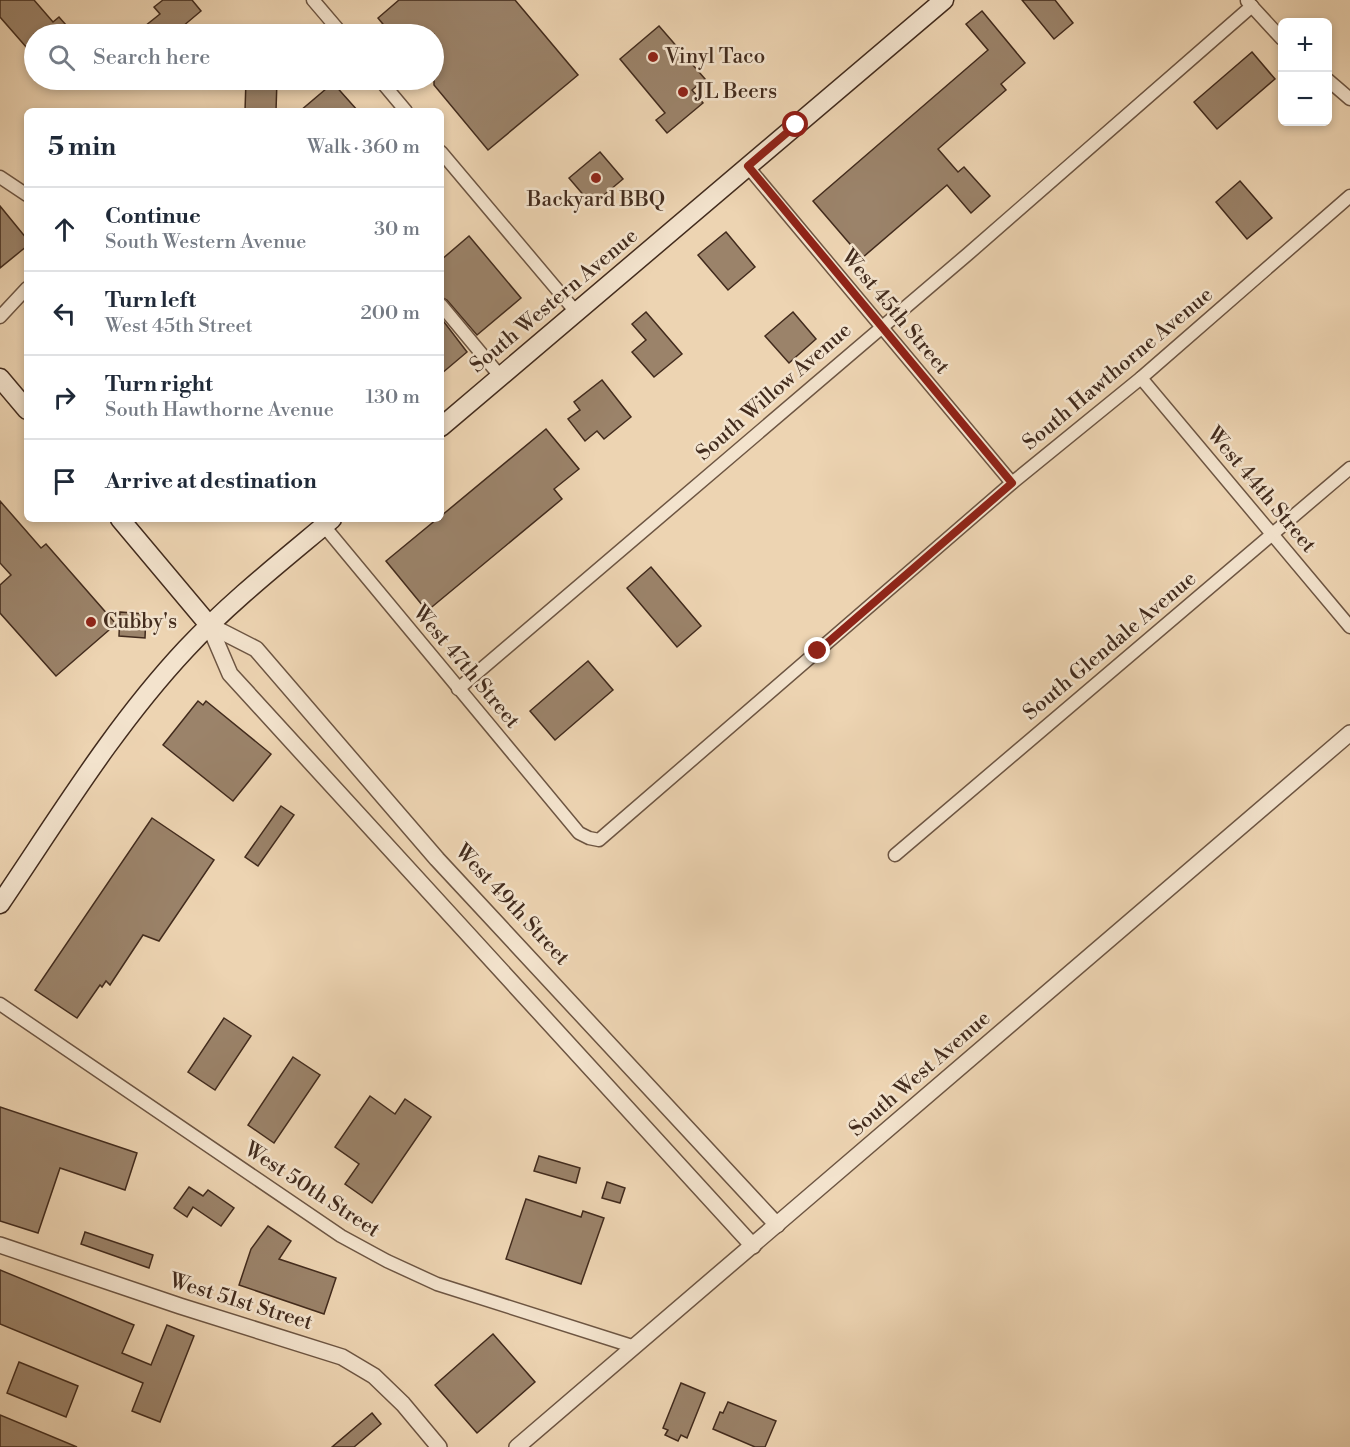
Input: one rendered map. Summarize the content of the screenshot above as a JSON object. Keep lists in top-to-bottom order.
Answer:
{
  "streets": {
    "main road": ["South Western Avenue", "West 49th Street"],
    "street": [
      "West 45th Street",
      "South Hawthorne Avenue",
      "South Willow Avenue",
      "West 44th Street",
      "South Glendale Avenue",
      "West 47th Street",
      "South West Avenue",
      "West 50th Street",
      "West 51st Street"
    ]
  },
  "crossings": [
    ["South Western Avenue", "West 45th Street"],
    ["West 45th Street", "South Hawthorne Avenue"],
    ["West 45th Street", "South Willow Avenue"],
    ["South Hawthorne Avenue", "West 44th Street"],
    ["South Hawthorne Avenue", "West 47th Street"],
    ["South Willow Avenue", "West 47th Street"],
    ["West 44th Street", "South Glendale Avenue"],
    ["West 49th Street", "South West Avenue"],
    ["South West Avenue", "West 50th Street"]
  ],
  "places": [
    "Vinyl Taco",
    "JL Beers",
    "Backyard BBQ",
    "Cubby's"
  ],
  "page": {
    "map_buttons": ["+", "−"],
    "search": "Search here",
    "heading": ["5 min", "Walk · 360 m"],
    "list": [
      ["Continue", "South Western Avenue", "30 m"],
      ["Turn left", "West 45th Street", "200 m"],
      ["Turn right", "South Hawthorne Avenue", "130 m"],
      "Arrive at destination"
    ]
  }
}
